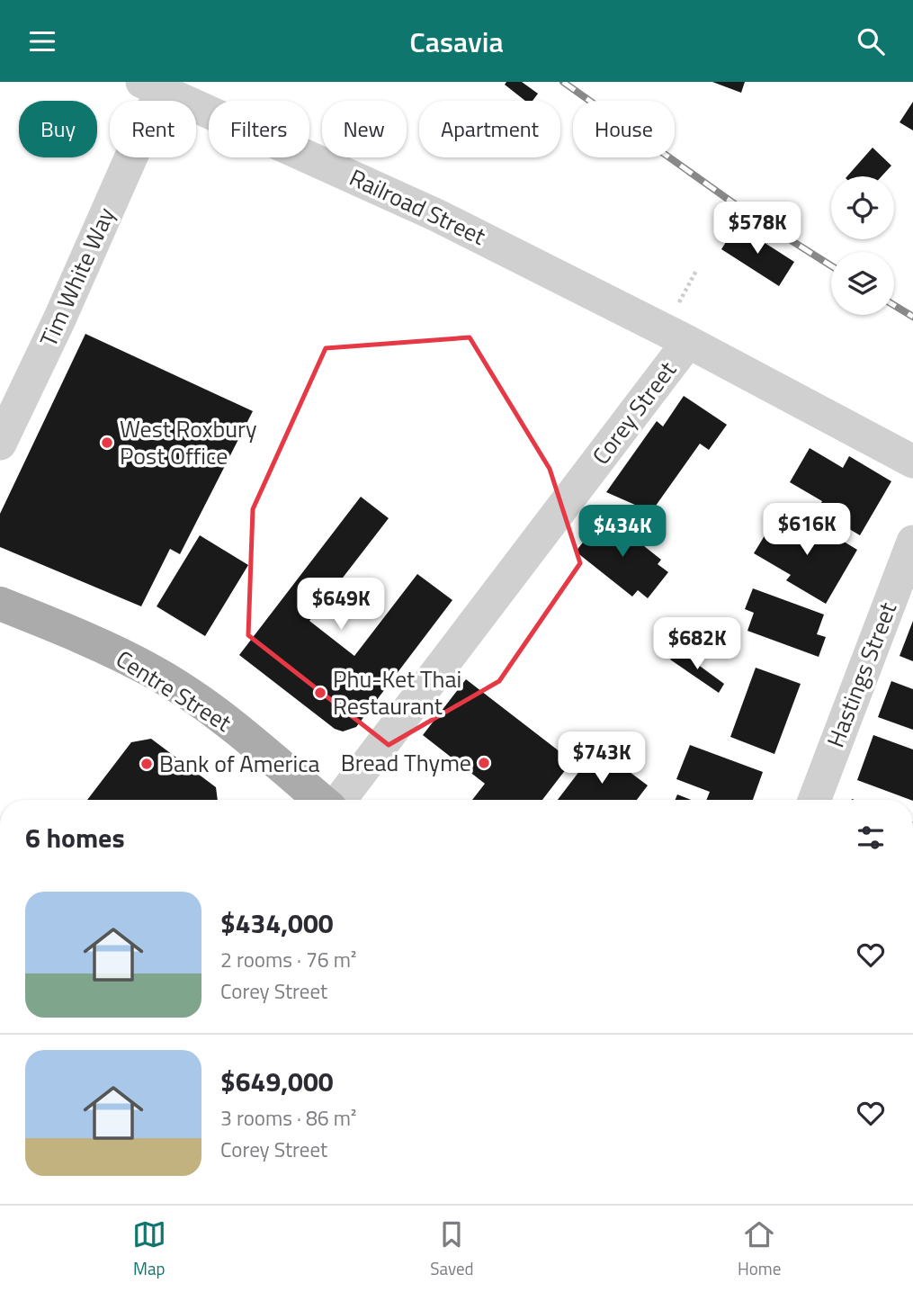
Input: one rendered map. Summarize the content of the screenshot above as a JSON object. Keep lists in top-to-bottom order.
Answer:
{
  "streets": {
    "main road": ["Centre Street"],
    "street": [
      "Railroad Street",
      "Tim White Way",
      "Corey Street",
      "Hastings Street"
    ]
  },
  "crossings": [
    ["Railroad Street", "Tim White Way"],
    ["Railroad Street", "Corey Street"]
  ],
  "places": [
    "West Roxbury Post Office",
    "Phu-Ket Thai Restaurant",
    "Bread Thyme",
    "Bank of America"
  ],
  "page": {
    "header": "Casavia",
    "chip": [
      "Buy",
      "Rent",
      "Filters",
      "New",
      "Apartment",
      "House"
    ],
    "price": [
      "$578K",
      "$616K",
      "$434K",
      "$649K",
      "$682K",
      "$743K"
    ],
    "heading": "6 homes",
    "list": [
      {
        "name": "$434,000",
        "note": "2 rooms · 76 m² · Corey Street"
      },
      {
        "name": "$649,000",
        "note": "3 rooms · 86 m² · Corey Street"
      }
    ],
    "tabs": ["Map", "Saved", "Home"]
  }
}
